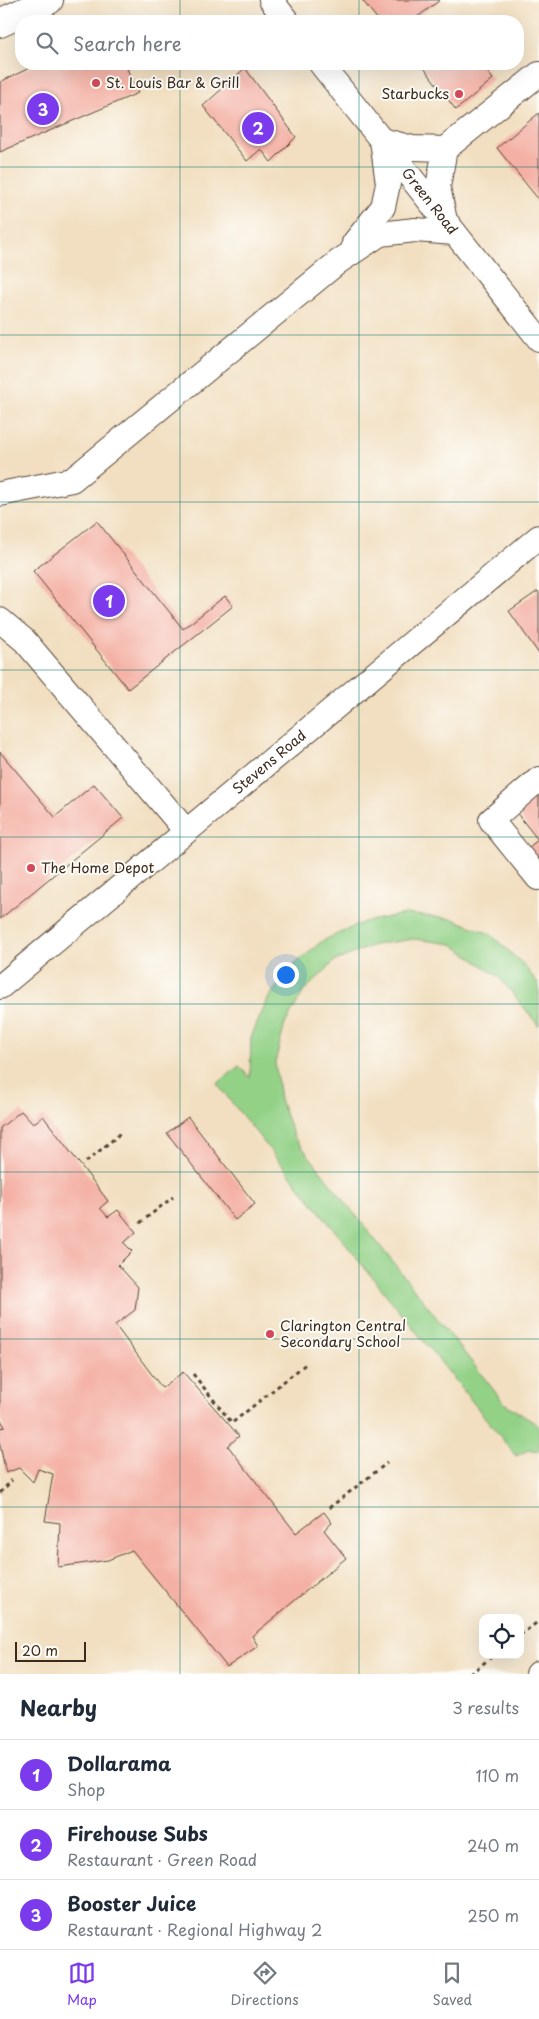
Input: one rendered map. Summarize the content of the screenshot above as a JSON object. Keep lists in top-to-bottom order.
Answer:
{
  "streets": {
    "street": ["Green Road", "Stevens Road"]
  },
  "places": [
    "St. Louis Bar & Grill",
    "Starbucks",
    "The Home Depot",
    "Clarington Central Secondary School"
  ],
  "scale_bar": "20 m",
  "page": {
    "search": "Search here",
    "pins": ["3", "2", "1"],
    "scale": "20 m",
    "heading": ["Nearby", "3 results"],
    "list": [
      {
        "mark": "1",
        "name": "Dollarama",
        "note": "Shop",
        "value": "110 m"
      },
      {
        "mark": "2",
        "name": "Firehouse Subs",
        "note": "Restaurant · Green Road",
        "value": "240 m"
      },
      {
        "mark": "3",
        "name": "Booster Juice",
        "note": "Restaurant · Regional Highway 2",
        "value": "250 m"
      }
    ],
    "nav": ["Map", "Directions", "Saved"]
  }
}
